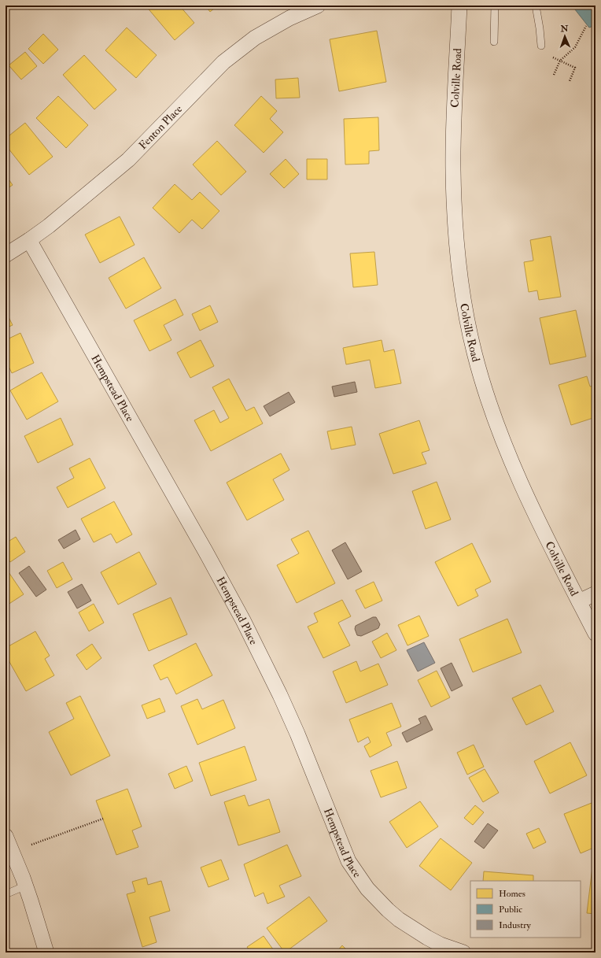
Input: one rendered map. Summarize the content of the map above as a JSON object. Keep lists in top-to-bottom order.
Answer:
{
  "streets": {
    "street": ["Colville Road", "Fenton Place", "Hempstead Place"]
  },
  "crossings": [
    ["Fenton Place", "Hempstead Place"]
  ],
  "legend": ["Homes", "Public", "Industry"],
  "north": "top"
}
